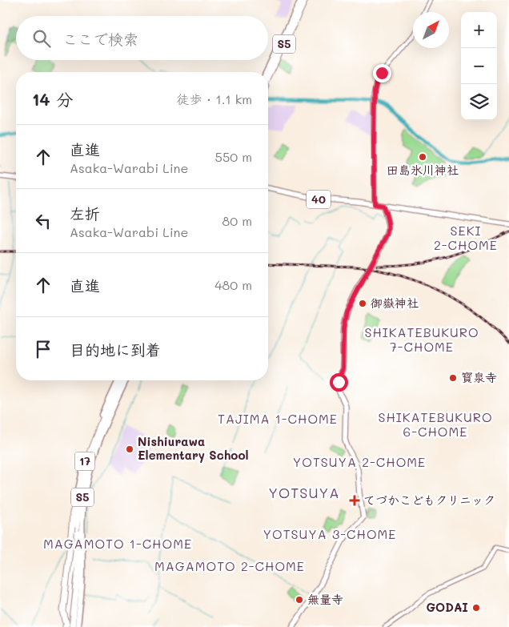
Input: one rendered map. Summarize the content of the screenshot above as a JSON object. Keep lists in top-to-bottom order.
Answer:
{
  "streets": {
    "highway": ["S5", "17"],
    "main road": ["40"]
  },
  "crossings": [
    ["S5", "17"]
  ],
  "districts": [
    "SEKI 2-CHOME",
    "SHIKATEBUKURO 7-CHOME",
    "SHIKATEBUKURO 6-CHOME",
    "TAJIMA 1-CHOME",
    "YOTSUYA 2-CHOME",
    "YOTSUYA",
    "YOTSUYA 3-CHOME",
    "MAGAMOTO 1-CHOME",
    "MAGAMOTO 2-CHOME"
  ],
  "places": {
    "other": [
      "田島氷川神社",
      "御嶽神社",
      "寳泉寺",
      "Nishiurawa Elementary School",
      "無量寺",
      "GODAI"
    ],
    "health": ["てづかこどもクリニック"]
  },
  "north": "top right",
  "page": {
    "map_buttons": ["+", "−"],
    "search": "ここで検索",
    "heading": ["14 分", "徒歩 · 1.1 km"],
    "list": [
      ["直進", "Asaka-Warabi Line", "550 m"],
      ["左折", "Asaka-Warabi Line", "80 m"],
      ["直進", "480 m"],
      "目的地に到着"
    ]
  }
}
